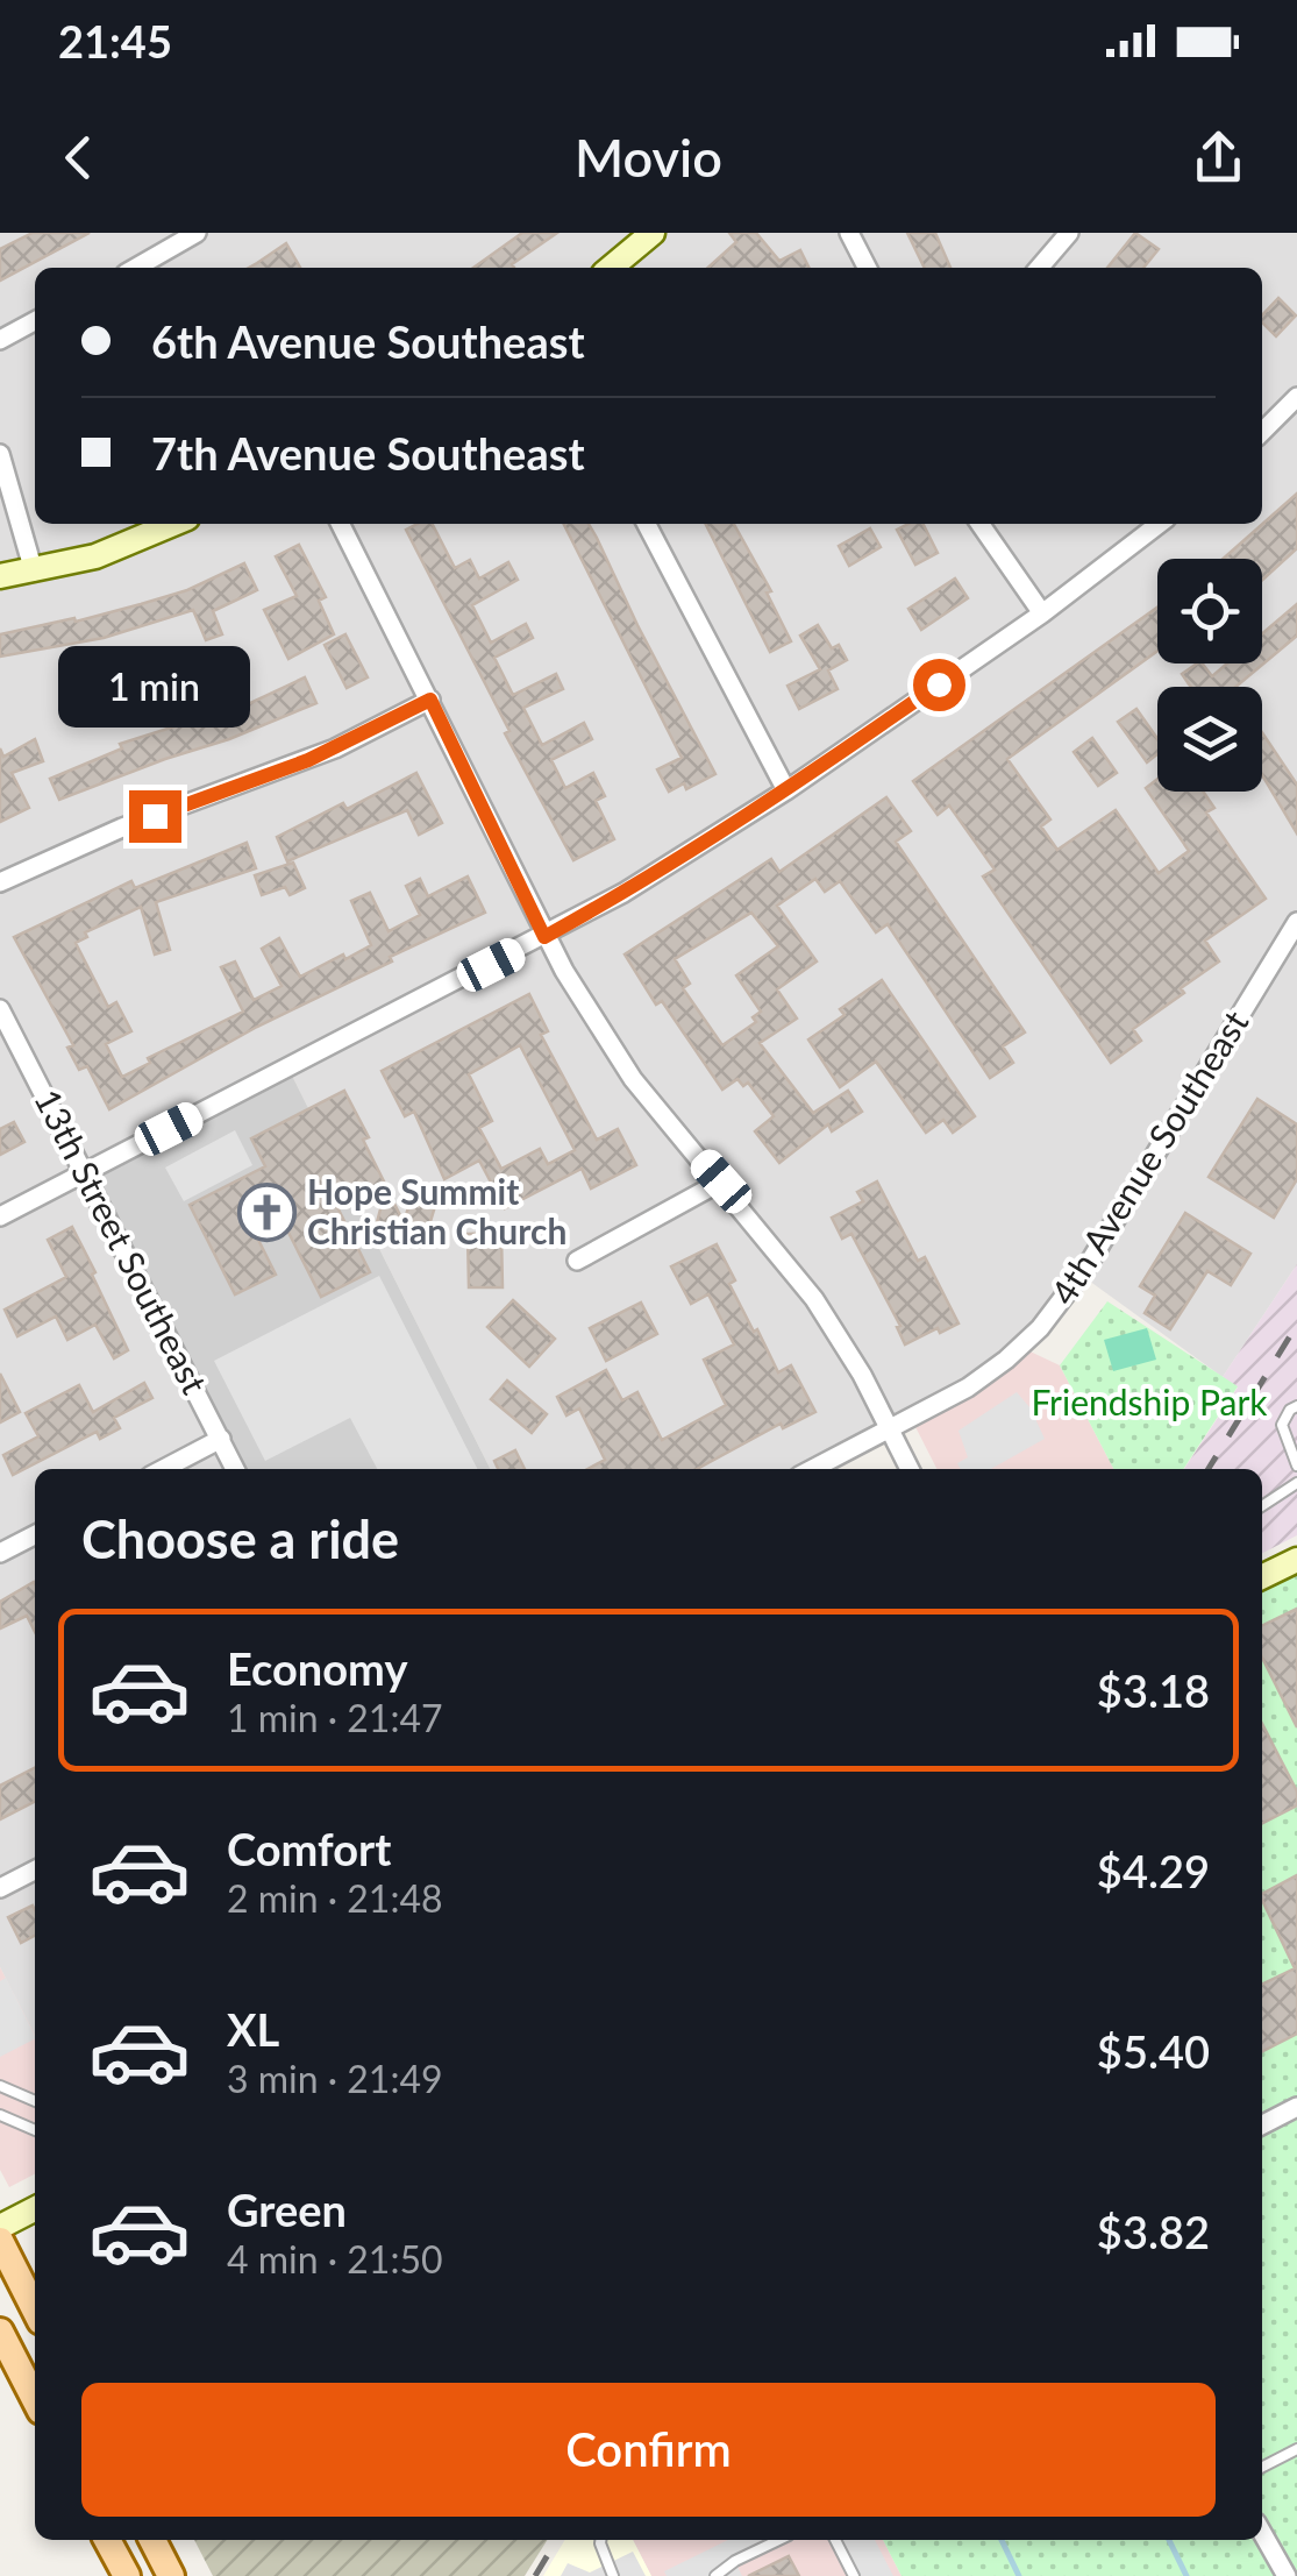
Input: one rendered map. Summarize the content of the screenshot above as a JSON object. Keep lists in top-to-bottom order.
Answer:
{
  "streets": {
    "street": ["4th Avenue Southeast", "13th Street Southeast"]
  },
  "parks": ["Friendship Park"],
  "places": {
    "church": ["Hope Summit Christian Church"]
  },
  "page": {
    "status": "21:45",
    "header": "Movio",
    "banner": ["6th Avenue Southeast", "7th Avenue Southeast"],
    "bubble": "1 min",
    "heading": "Choose a ride",
    "list": [
      {
        "name": "Economy",
        "note": "1 min · 21:47",
        "value": "$3.18"
      },
      {
        "name": "Comfort",
        "note": "2 min · 21:48",
        "value": "$4.29"
      },
      {
        "name": "XL",
        "note": "3 min · 21:49",
        "value": "$5.40"
      },
      {
        "name": "Green",
        "note": "4 min · 21:50",
        "value": "$3.82"
      }
    ],
    "buttons": "Confirm"
  }
}
